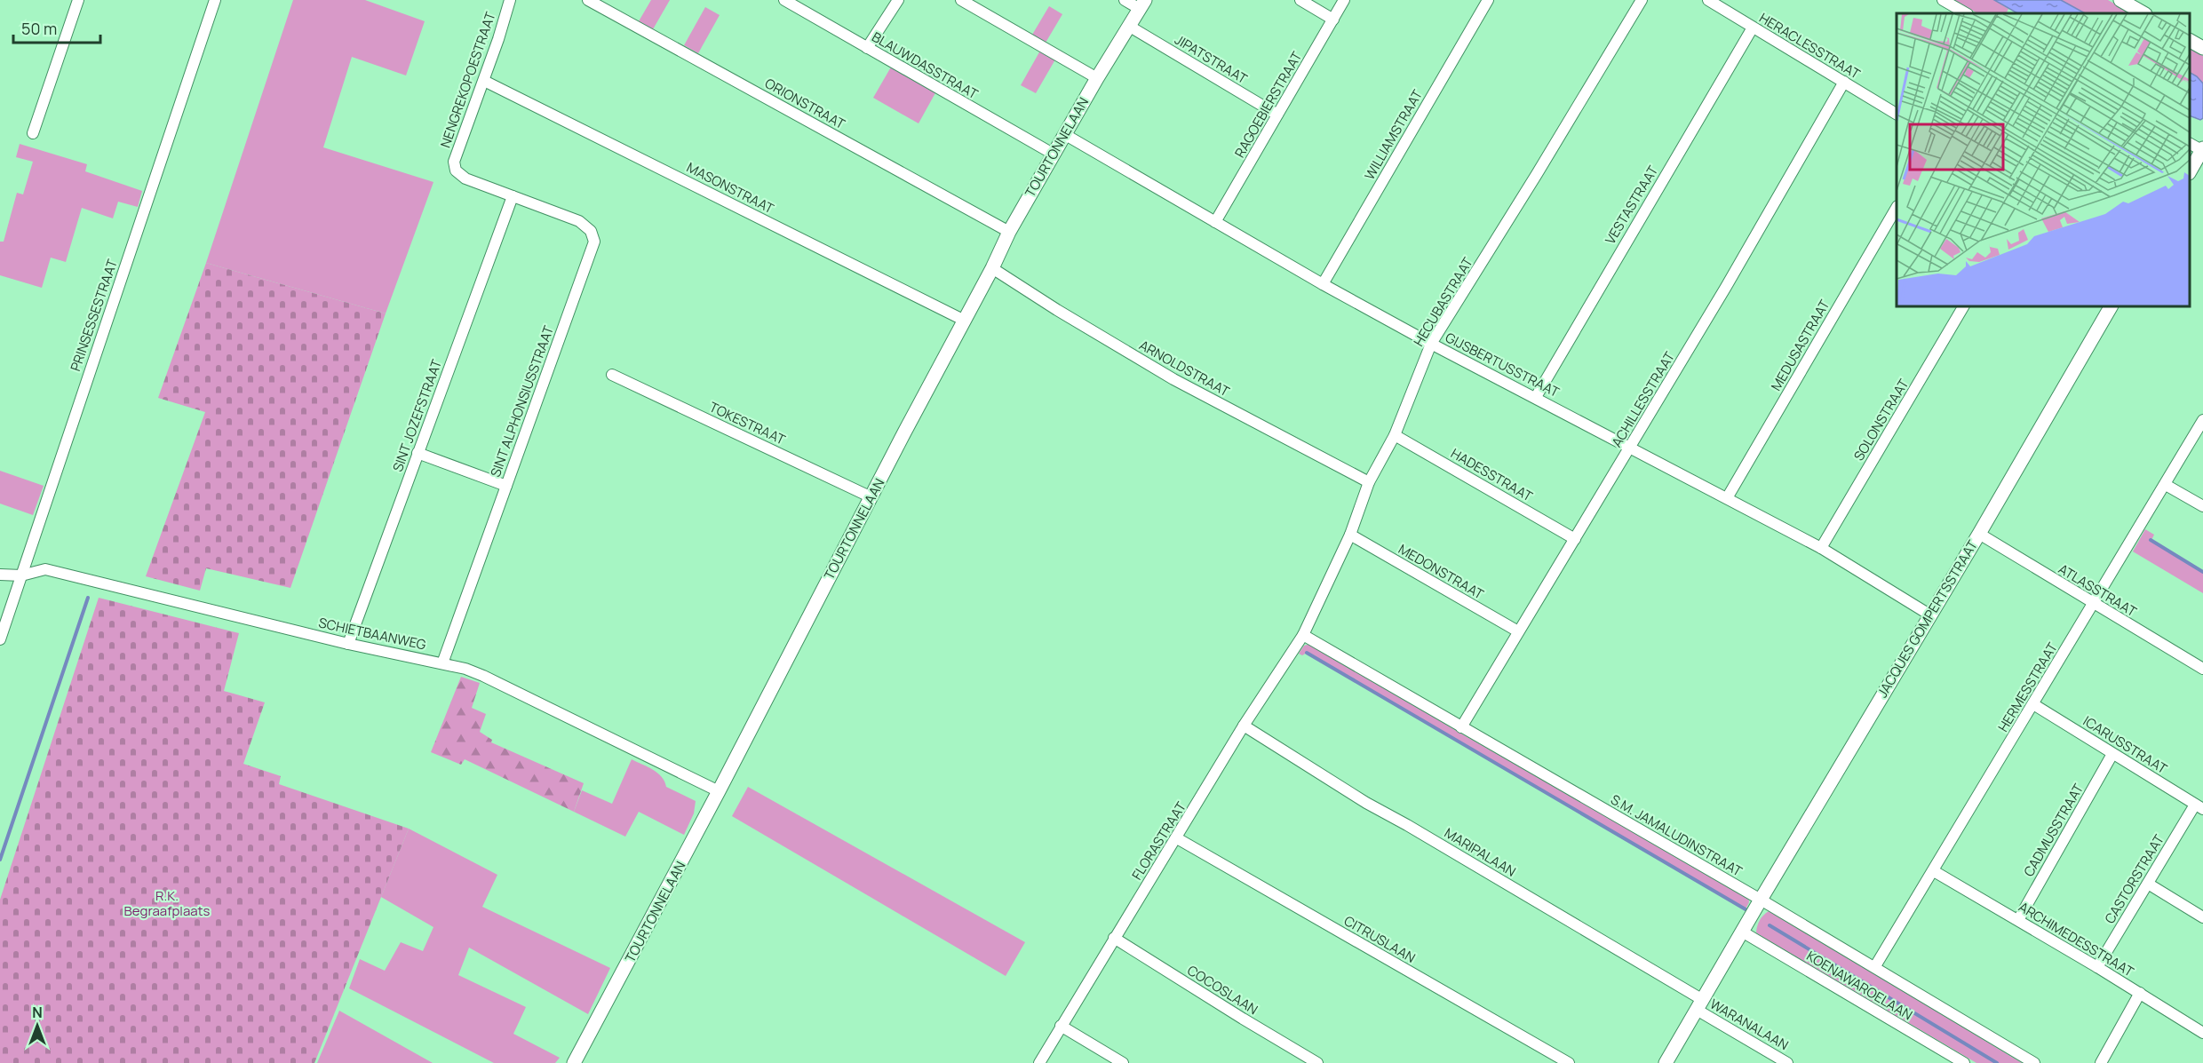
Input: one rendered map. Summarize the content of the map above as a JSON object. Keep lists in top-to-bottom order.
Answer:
{
  "streets": {
    "street": [
      "HERACLESSTRAAT",
      "JIPATSTRAAT",
      "BLAUWDASSTRAAT",
      "NENGREKOPOESTRAAT",
      "ORIONSTRAAT",
      "RAGOEBIERSTRAAT",
      "WILLIAMSTRAAT",
      "TOURTONNELAAN",
      "MASONSTRAAT",
      "VESTASTRAAT",
      "HECUBASTRAAT",
      "PRINSESSESTRAAT",
      "MEDUSASTRAAT",
      "GIJSBERTUSSTRAAT",
      "ARNOLDSTRAAT",
      "ACHILLESSTRAAT",
      "SINT ALPHONSIUSSTRAAT",
      "SINT JOZEFSTRAAT",
      "SOLONSTRAAT",
      "TOKESTRAAT",
      "HADESSTRAAT",
      "MEDONSTRAAT",
      "ATLASSTRAAT",
      "JACQUES GOMPERTSSTRAAT",
      "SCHIETBAANWEG",
      "HERMESSTRAAT",
      "ICARUSSTRAAT",
      "CADMUSSTRAAT",
      "S.M. JAMALUDINSTRAAT",
      "FLORASTRAAT",
      "MARIPALAAN",
      "CASTORSTRAAT",
      "CITRUSLAAN",
      "ARCHIMEDESSTRAAT",
      "KOENAWAROELAAN",
      "COCOSLAAN",
      "WARANALAAN"
    ]
  },
  "crossings": [
    ["HERACLESSTRAAT", "VESTASTRAAT"],
    ["HERACLESSTRAAT", "ACHILLESSTRAAT"],
    ["JIPATSTRAAT", "RAGOEBIERSTRAAT"],
    ["JIPATSTRAAT", "TOURTONNELAAN"],
    ["BLAUWDASSTRAAT", "TOURTONNELAAN"],
    ["NENGREKOPOESTRAAT", "MASONSTRAAT"],
    ["NENGREKOPOESTRAAT", "SINT ALPHONSIUSSTRAAT"],
    ["NENGREKOPOESTRAAT", "SINT JOZEFSTRAAT"],
    ["ORIONSTRAAT", "TOURTONNELAAN"],
    ["RAGOEBIERSTRAAT", "GIJSBERTUSSTRAAT"],
    ["WILLIAMSTRAAT", "GIJSBERTUSSTRAAT"],
    ["TOURTONNELAAN", "MASONSTRAAT"],
    ["TOURTONNELAAN", "GIJSBERTUSSTRAAT"],
    ["TOURTONNELAAN", "ARNOLDSTRAAT"],
    ["TOURTONNELAAN", "TOKESTRAAT"],
    ["TOURTONNELAAN", "SCHIETBAANWEG"],
    ["VESTASTRAAT", "GIJSBERTUSSTRAAT"],
    ["HECUBASTRAAT", "GIJSBERTUSSTRAAT"],
    ["HECUBASTRAAT", "ARNOLDSTRAAT"],
    ["HECUBASTRAAT", "HADESSTRAAT"],
    ["HECUBASTRAAT", "MEDONSTRAAT"],
    ["HECUBASTRAAT", "S.M. JAMALUDINSTRAAT"],
    ["HECUBASTRAAT", "FLORASTRAAT"],
    ["PRINSESSESTRAAT", "SCHIETBAANWEG"],
    ["MEDUSASTRAAT", "GIJSBERTUSSTRAAT"],
    ["GIJSBERTUSSTRAAT", "ACHILLESSTRAAT"],
    ["GIJSBERTUSSTRAAT", "SOLONSTRAAT"],
    ["GIJSBERTUSSTRAAT", "JACQUES GOMPERTSSTRAAT"],
    ["ACHILLESSTRAAT", "HADESSTRAAT"],
    ["ACHILLESSTRAAT", "MEDONSTRAAT"],
    ["ACHILLESSTRAAT", "S.M. JAMALUDINSTRAAT"],
    ["SINT ALPHONSIUSSTRAAT", "SINT JOZEFSTRAAT"],
    ["SINT ALPHONSIUSSTRAAT", "SCHIETBAANWEG"],
    ["SINT JOZEFSTRAAT", "SCHIETBAANWEG"],
    ["ATLASSTRAAT", "JACQUES GOMPERTSSTRAAT"],
    ["ATLASSTRAAT", "HERMESSTRAAT"],
    ["JACQUES GOMPERTSSTRAAT", "S.M. JAMALUDINSTRAAT"],
    ["JACQUES GOMPERTSSTRAAT", "MARIPALAAN"],
    ["JACQUES GOMPERTSSTRAAT", "KOENAWAROELAAN"],
    ["JACQUES GOMPERTSSTRAAT", "WARANALAAN"],
    ["HERMESSTRAAT", "ICARUSSTRAAT"],
    ["HERMESSTRAAT", "S.M. JAMALUDINSTRAAT"],
    ["HERMESSTRAAT", "ARCHIMEDESSTRAAT"],
    ["ICARUSSTRAAT", "CADMUSSTRAAT"],
    ["ICARUSSTRAAT", "CASTORSTRAAT"],
    ["CADMUSSTRAAT", "ARCHIMEDESSTRAAT"],
    ["S.M. JAMALUDINSTRAAT", "FLORASTRAAT"],
    ["FLORASTRAAT", "MARIPALAAN"],
    ["FLORASTRAAT", "CITRUSLAAN"],
    ["FLORASTRAAT", "COCOSLAAN"],
    ["MARIPALAAN", "WARANALAAN"],
    ["CASTORSTRAAT", "ARCHIMEDESSTRAAT"]
  ],
  "parks": ["R.K. Begraafplaats"],
  "scale_bar": "50 m",
  "north": "top"
}
